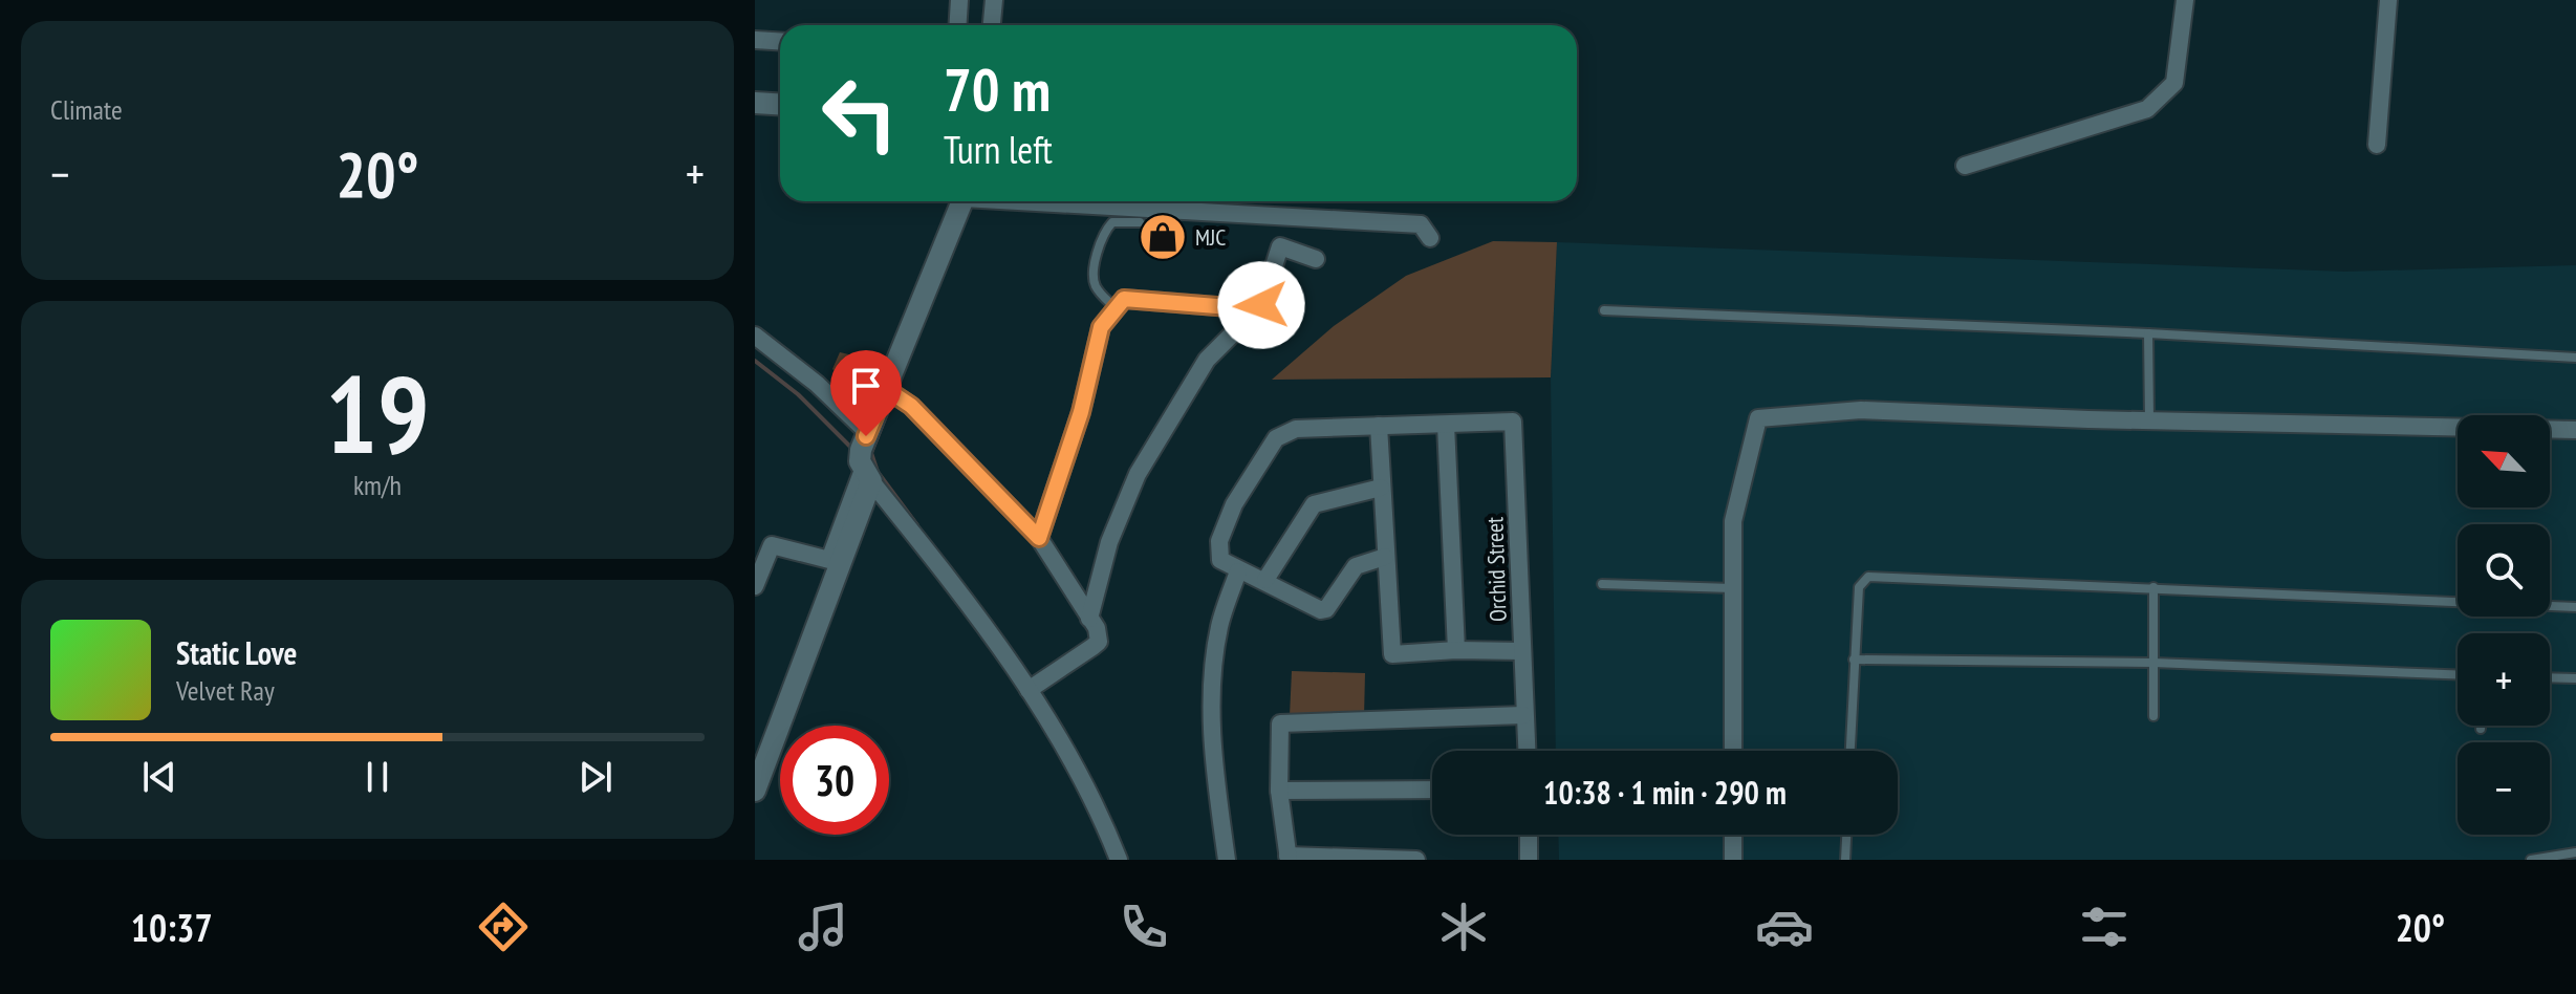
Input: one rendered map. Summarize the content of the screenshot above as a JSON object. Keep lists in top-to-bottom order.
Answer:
{
  "streets": {
    "street": ["Orchid Street"]
  },
  "places": {
    "shop": ["MJC"]
  },
  "north": "top left",
  "page": {
    "tile": [
      "Climate",
      ["19", "km/h"]
    ],
    "turn": ["70 m", "Turn left"],
    "heat": ["−", "20°", "+"],
    "map_buttons": ["+", "−"],
    "song": ["Static Love", "Velvet Ray"],
    "limit": "30",
    "trip": "10:38 · 1 min · 290 m",
    "tabs": ["10:37", "20°"]
  }
}
